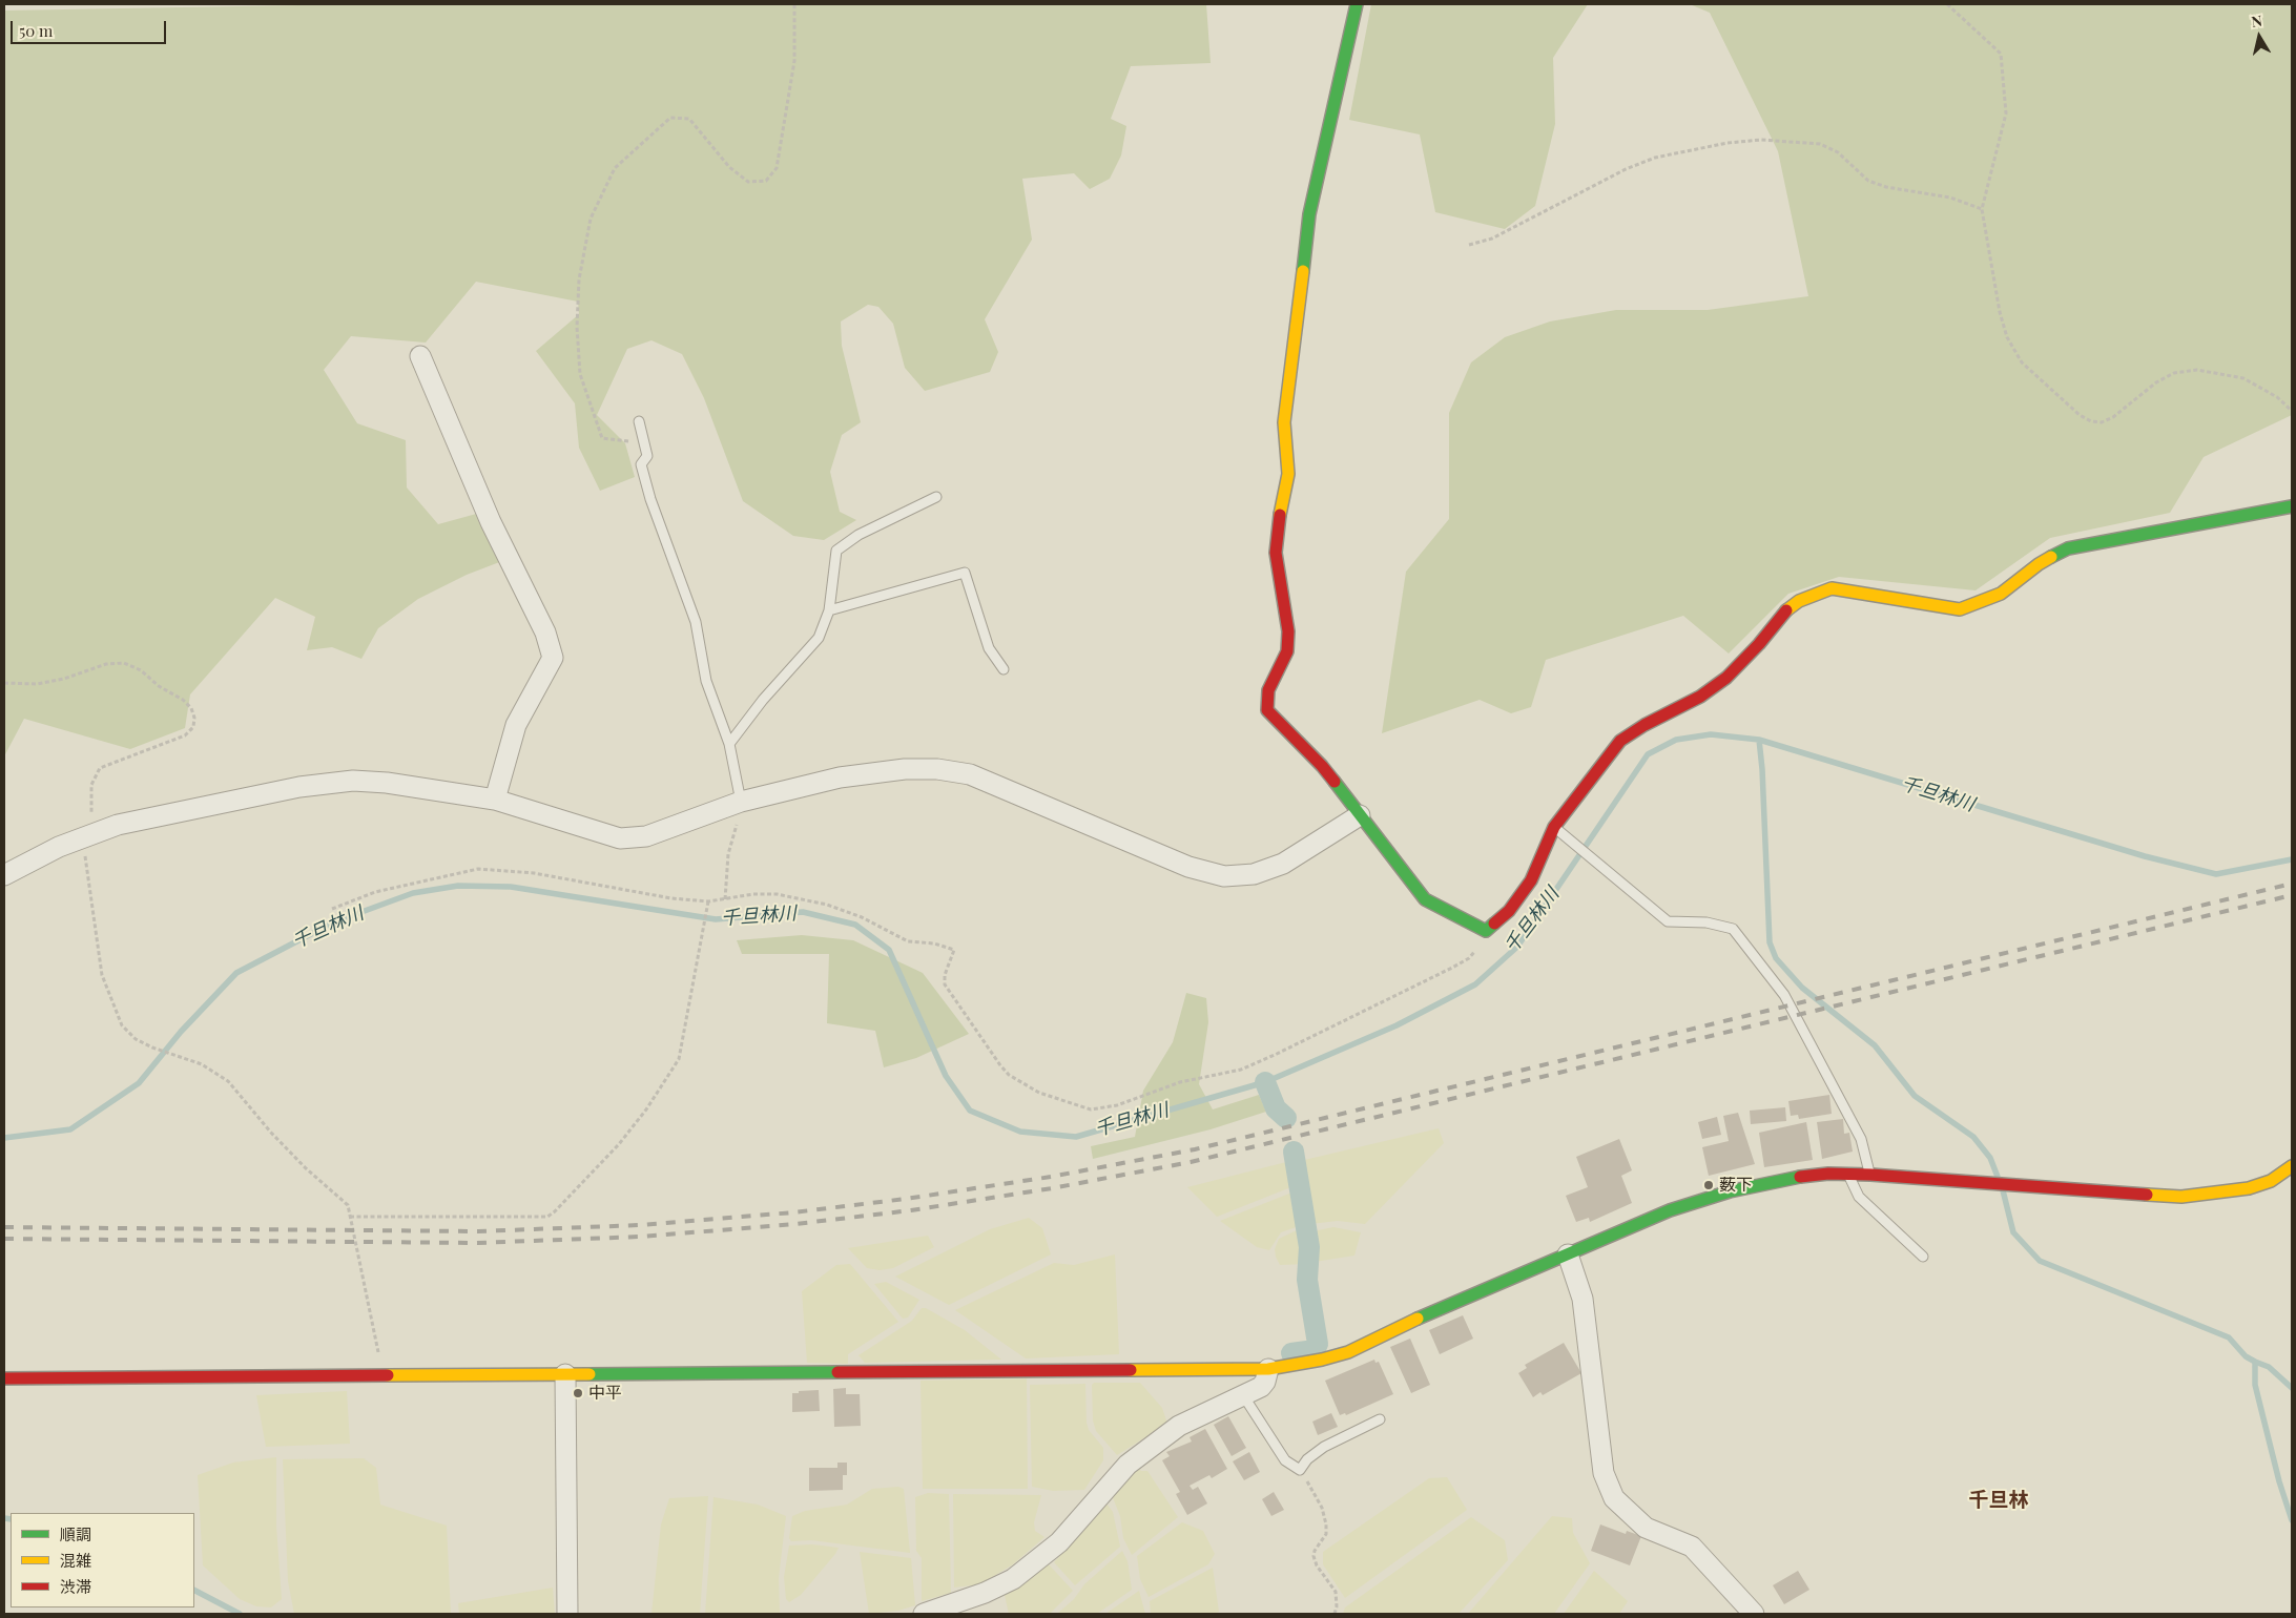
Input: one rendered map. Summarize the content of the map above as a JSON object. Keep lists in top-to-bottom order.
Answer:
{
  "districts": ["千旦林"],
  "water": ["千旦林川"],
  "places": ["薮下", "中平"],
  "legend": ["順調", "混雑", "渋滞"],
  "scale_bar": "50 m",
  "north": "top"
}
